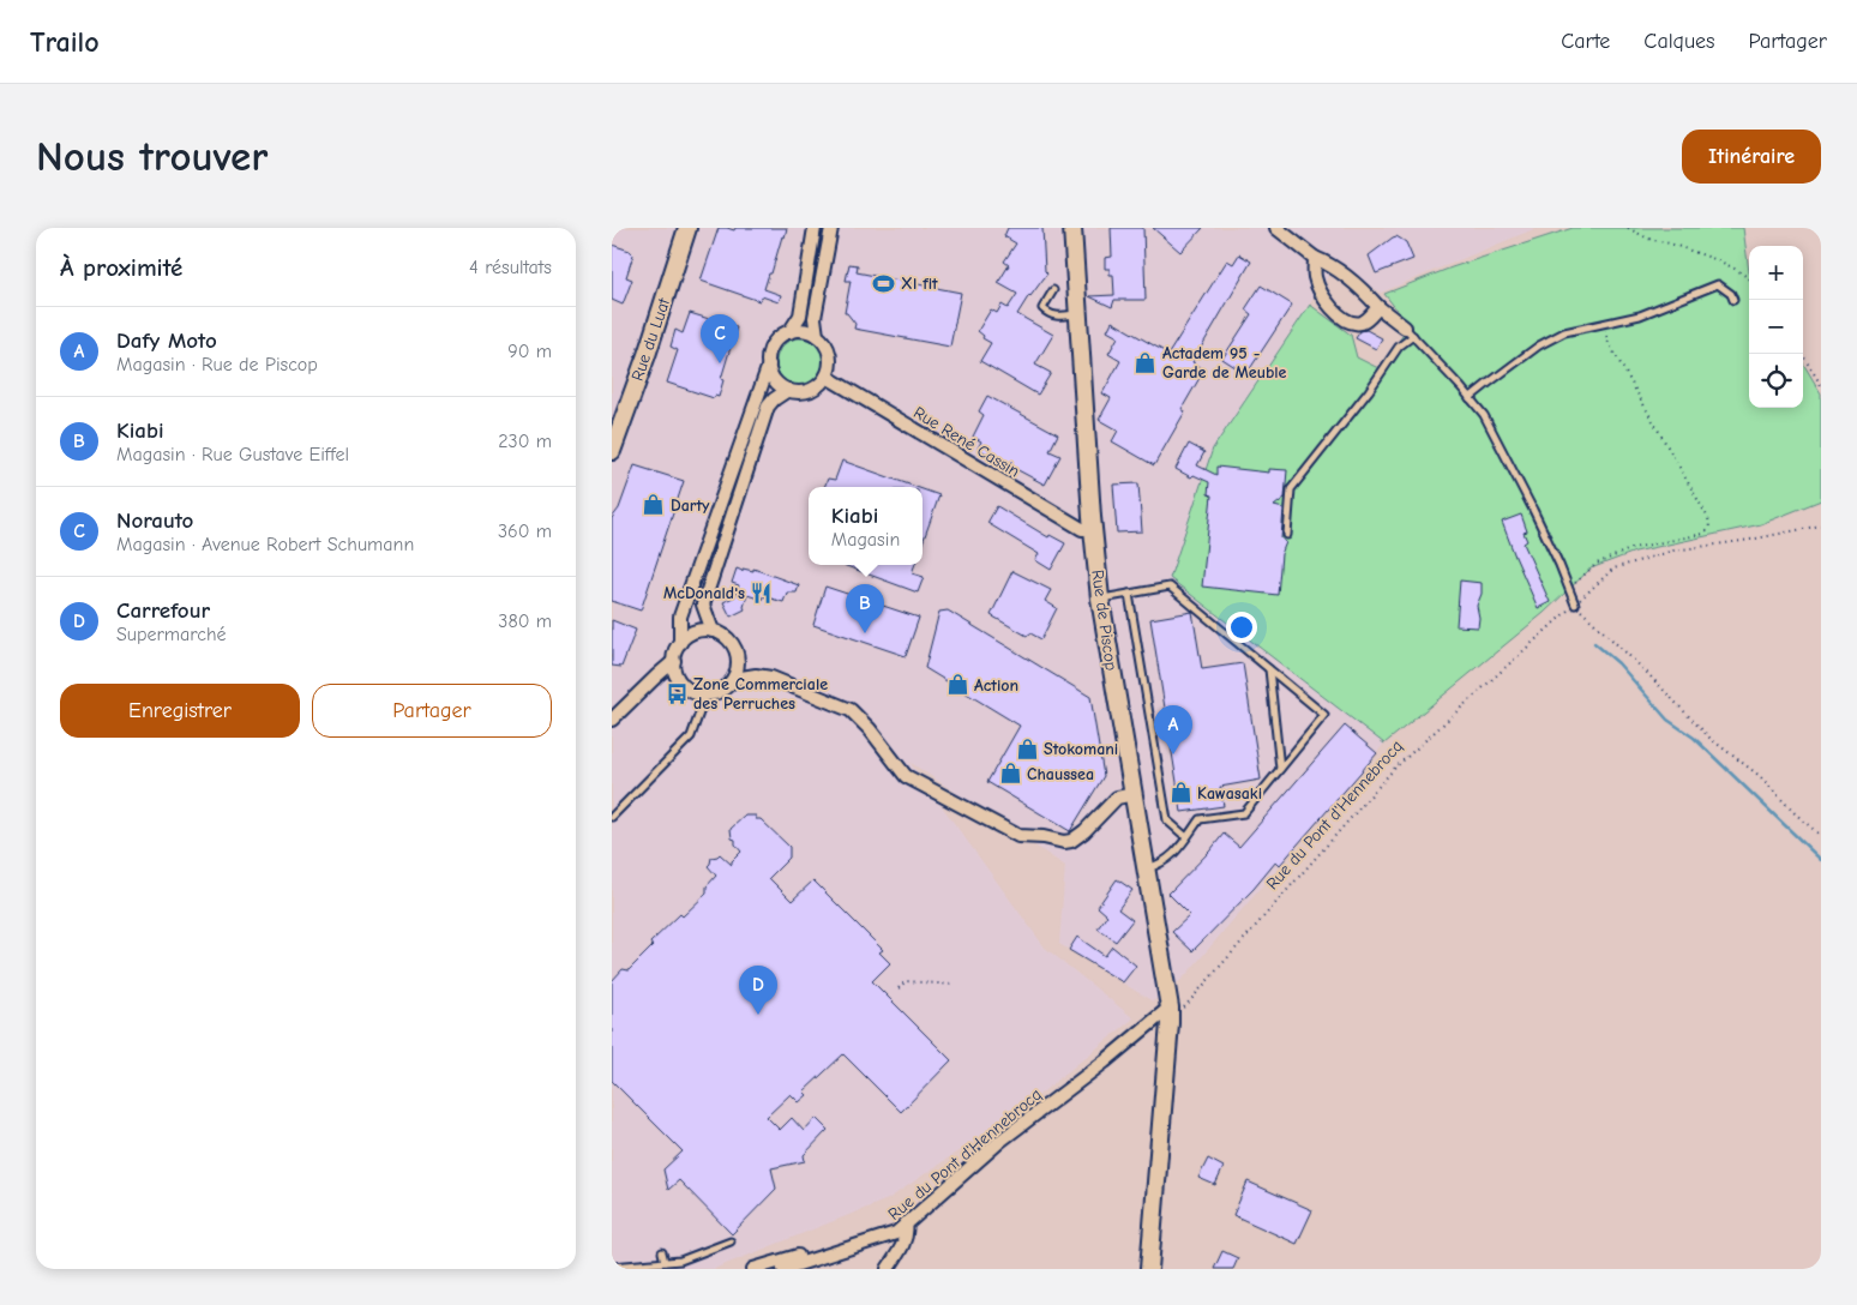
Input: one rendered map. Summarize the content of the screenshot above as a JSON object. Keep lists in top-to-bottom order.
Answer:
{
  "streets": {
    "street": [
      "Rue du Luat",
      "Rue René Cassin",
      "Rue de Piscop",
      "Rue du Pont d'Hennebrocq"
    ]
  },
  "crossings": [
    ["Rue René Cassin", "Rue de Piscop"],
    ["Rue de Piscop", "Rue du Pont d'Hennebrocq"]
  ],
  "places": {
    "sports": ["Xl fit"],
    "shop": [
      "Actadem 95 - Garde de Meuble",
      "Darty",
      "Action",
      "Stokomani",
      "Chaussea",
      "Kawasaki"
    ],
    "restaurant": ["McDonald's"],
    "bus stop": ["Zone Commerciale des Perruches"]
  },
  "page": {
    "header": "Trailo",
    "nav": ["Carte", "Calques", "Partager"],
    "buttons": [
      "Itinéraire",
      ["Enregistrer", "Partager"]
    ],
    "title": "Nous trouver",
    "heading": ["À proximité", "4 résultats"],
    "map_buttons": ["+", "−"],
    "list": [
      {
        "mark": "A",
        "name": "Dafy Moto",
        "note": "Magasin · Rue de Piscop",
        "value": "90 m"
      },
      {
        "mark": "B",
        "name": "Kiabi",
        "note": "Magasin · Rue Gustave Eiffel",
        "value": "230 m"
      },
      {
        "mark": "C",
        "name": "Norauto",
        "note": "Magasin · Avenue Robert Schumann",
        "value": "360 m"
      },
      {
        "mark": "D",
        "name": "Carrefour",
        "note": "Supermarché",
        "value": "380 m"
      }
    ],
    "pins": [
      "C",
      "B",
      "A",
      "D"
    ],
    "popup": ["Kiabi", "Magasin"]
  }
}
